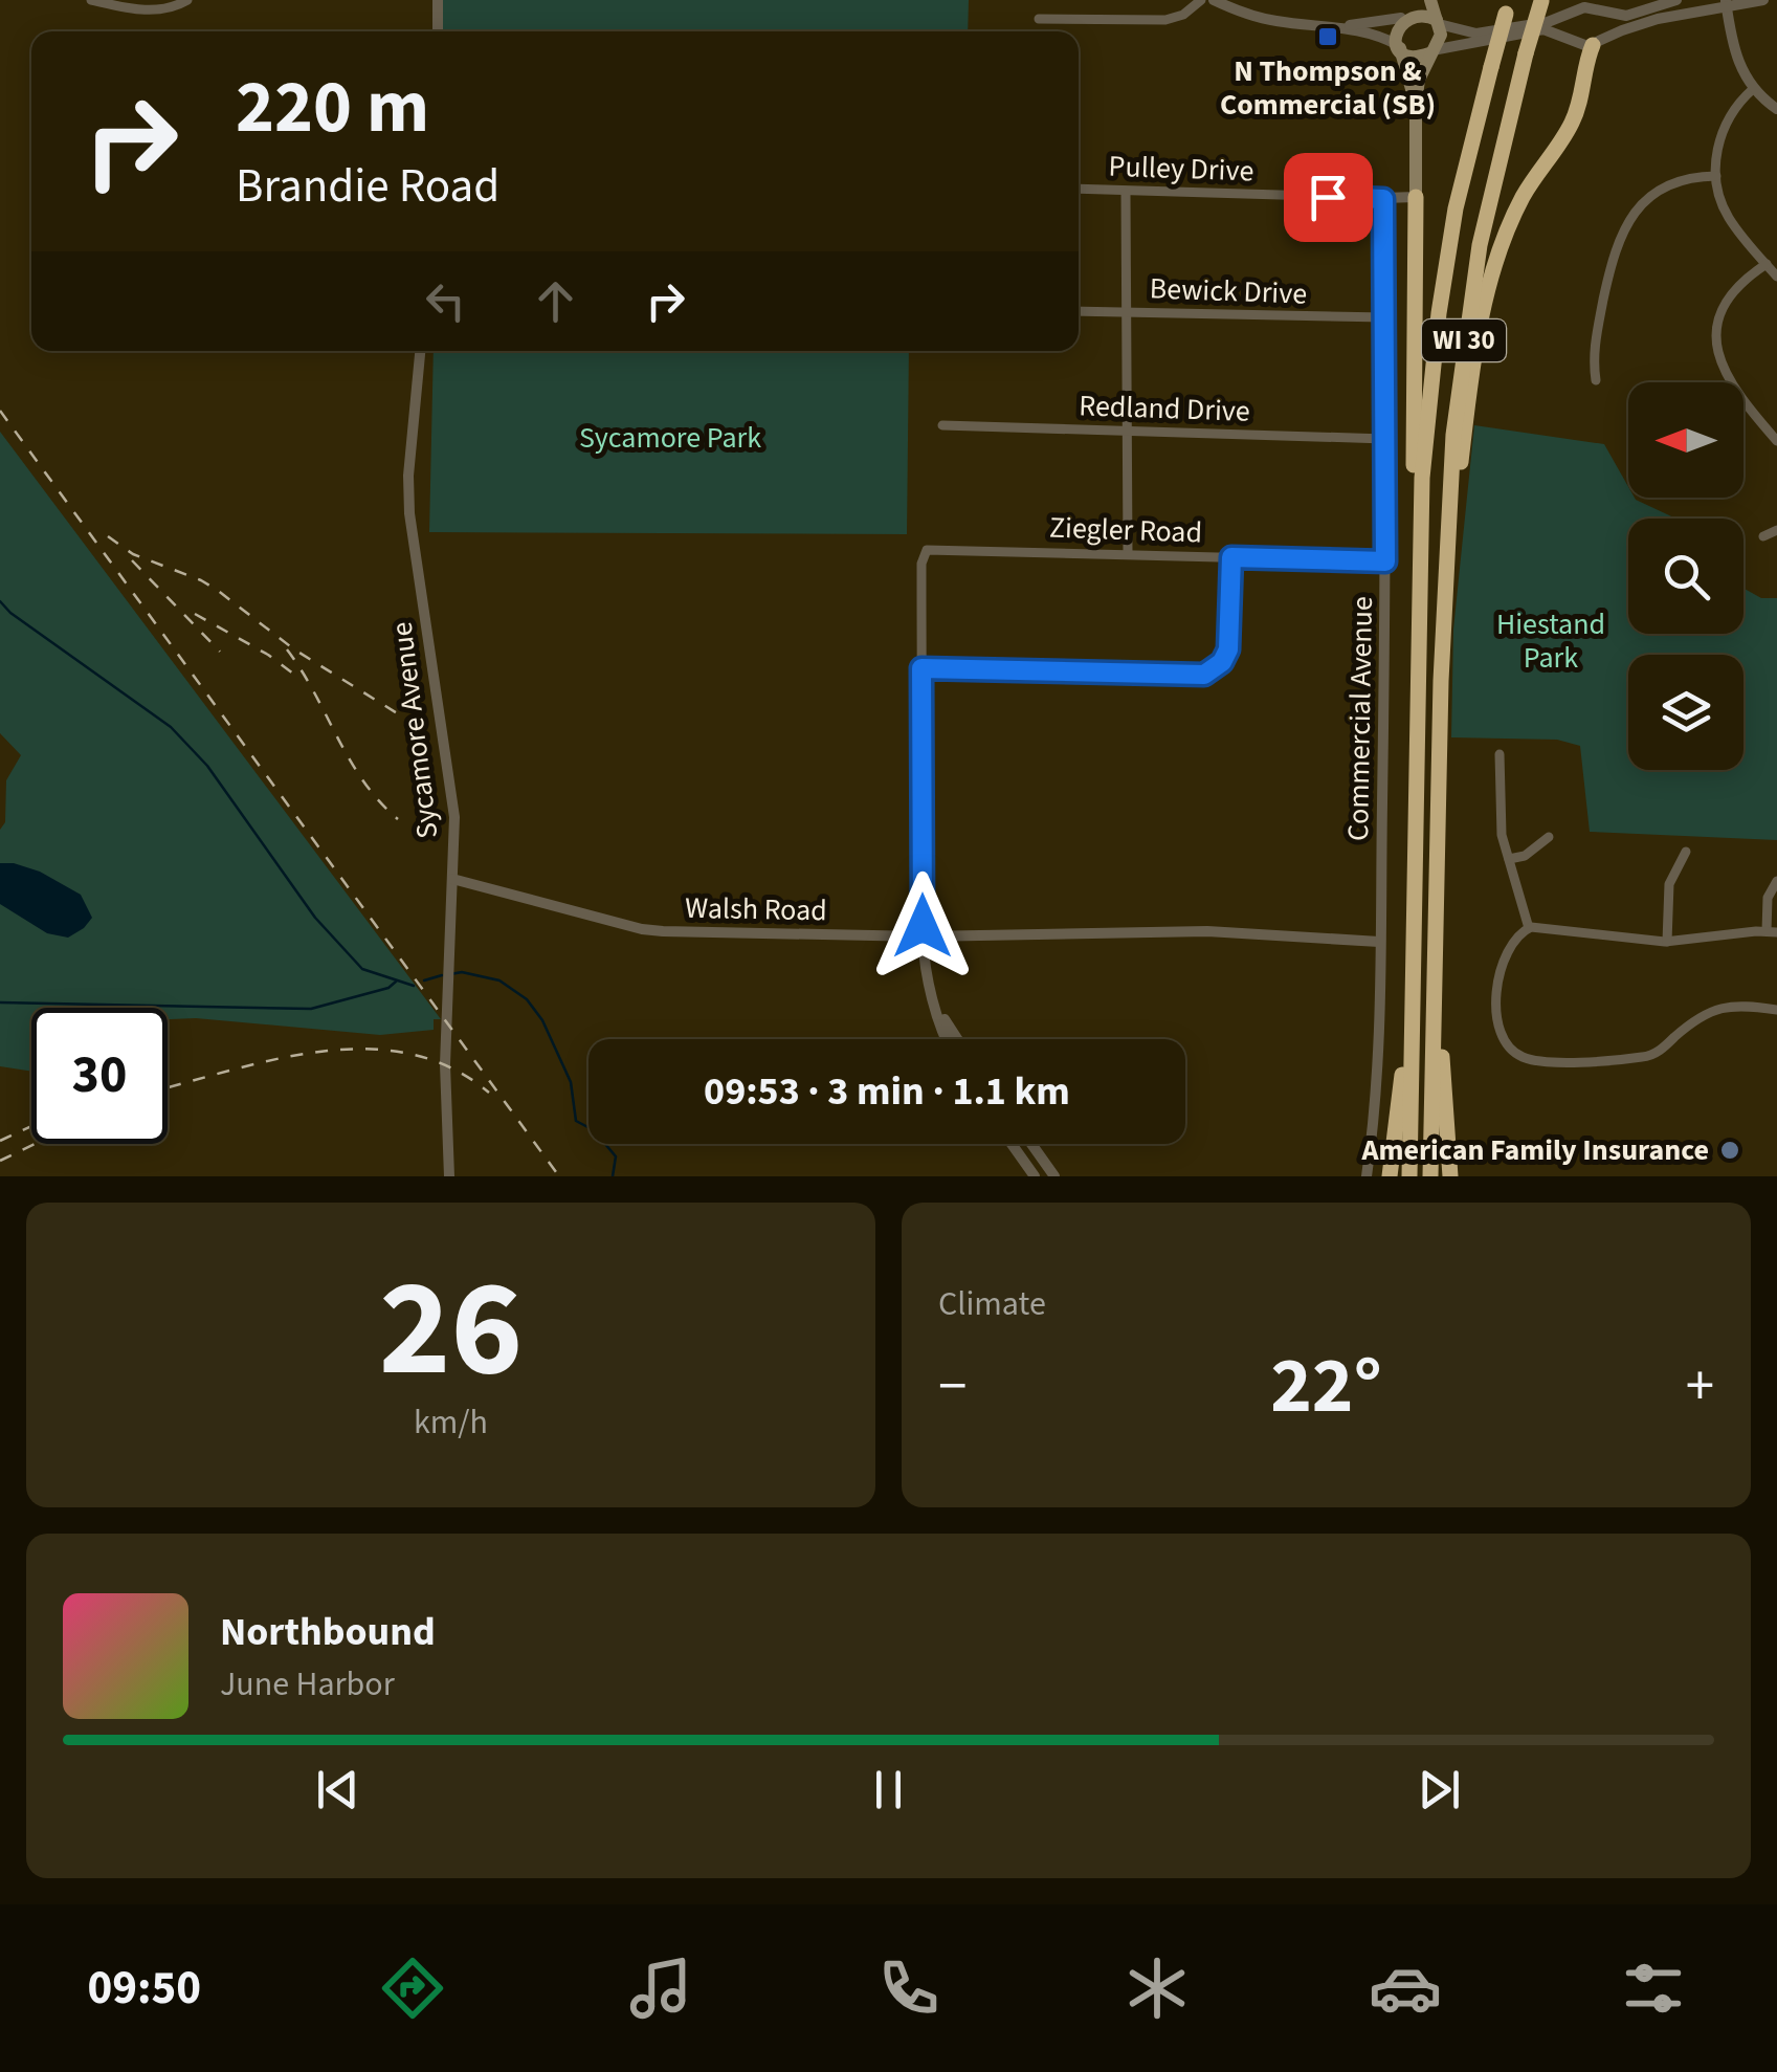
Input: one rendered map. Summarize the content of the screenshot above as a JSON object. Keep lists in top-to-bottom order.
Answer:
{
  "streets": {
    "highway": ["WI 30"],
    "street": [
      "Pulley Drive",
      "Bewick Drive",
      "Redland Drive",
      "Ziegler Road",
      "Commercial Avenue",
      "Sycamore Avenue",
      "Walsh Road"
    ]
  },
  "crossings": [
    ["Pulley Drive", "Commercial Avenue"],
    ["Bewick Drive", "Commercial Avenue"],
    ["Redland Drive", "Commercial Avenue"],
    ["Ziegler Road", "Commercial Avenue"],
    ["Commercial Avenue", "Walsh Road"],
    ["Sycamore Avenue", "Walsh Road"]
  ],
  "parks": ["Sycamore Park", "Hiestand Park"],
  "places": {
    "transit": ["N Thompson & Commercial (SB)"],
    "other": ["American Family Insurance"]
  },
  "north": "left",
  "page": {
    "turn": ["220 m", "Brandie Road"],
    "limit": "30",
    "trip": "09:53 · 3 min · 1.1 km",
    "tile": [
      ["26", "km/h"],
      "Climate"
    ],
    "heat": ["−", "22°", "+"],
    "song": ["Northbound", "June Harbor"],
    "tabs": "09:50"
  }
}
